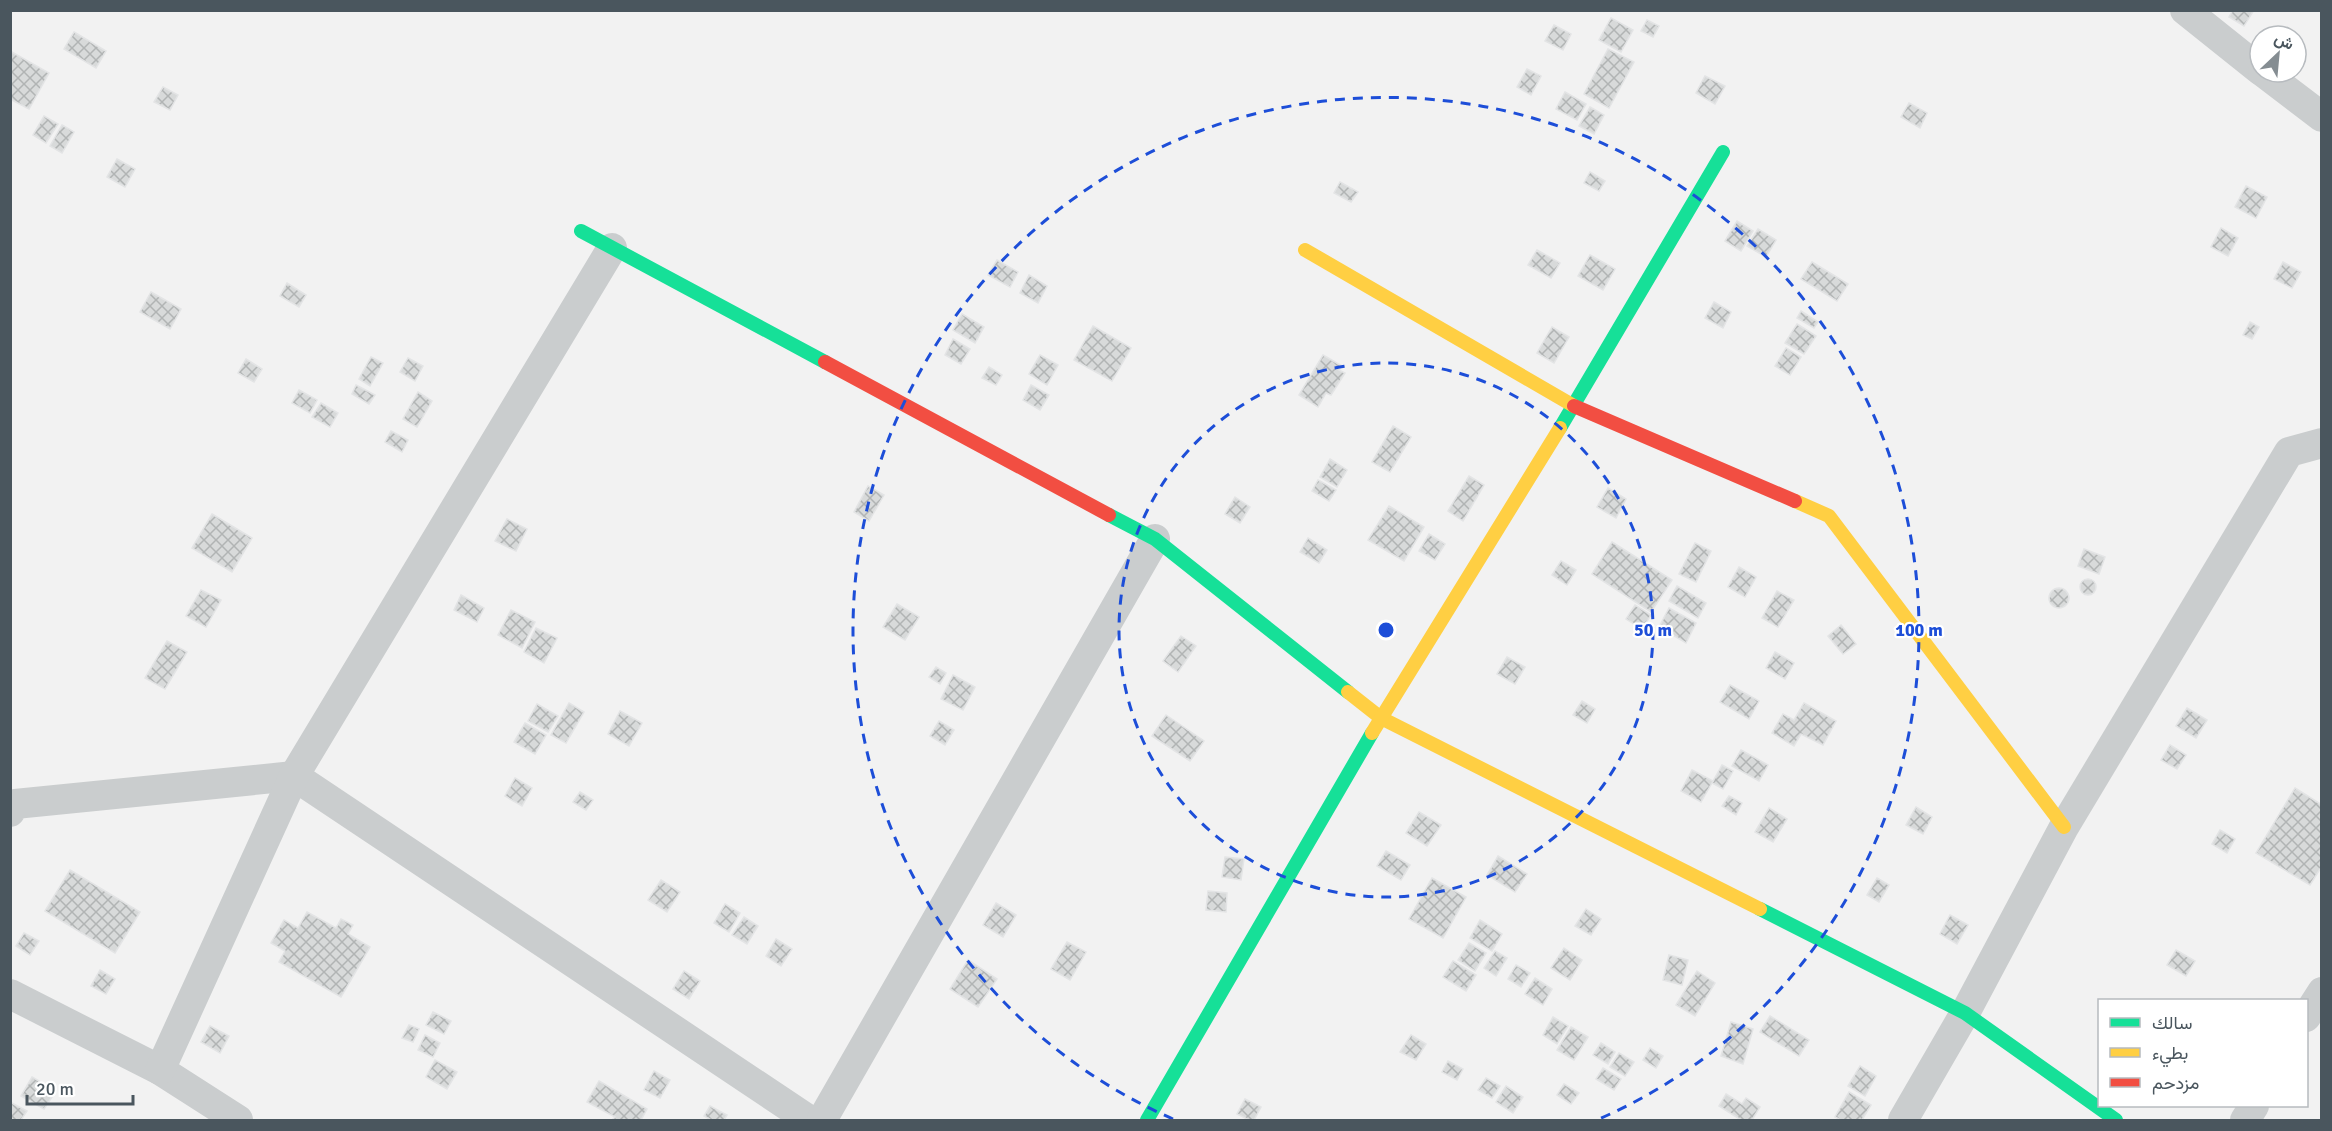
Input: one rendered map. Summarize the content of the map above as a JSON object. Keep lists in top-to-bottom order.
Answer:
{
  "legend": ["سالك", "بطيء", "مزدحم"],
  "scale_bar": "20 m",
  "north": "top right",
  "rings": ["50 m", "100 m"]
}
